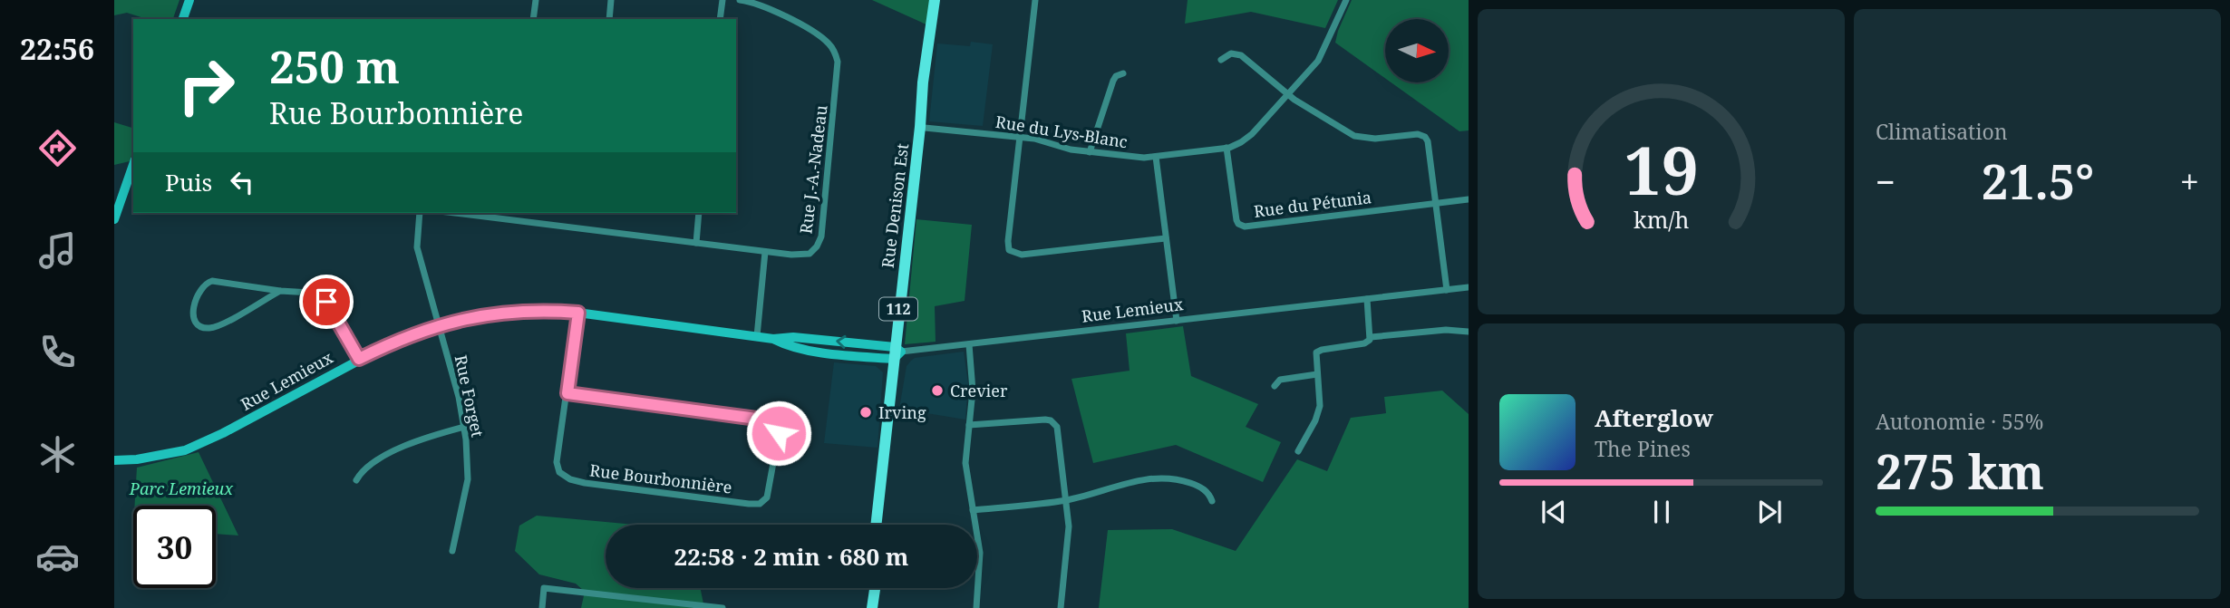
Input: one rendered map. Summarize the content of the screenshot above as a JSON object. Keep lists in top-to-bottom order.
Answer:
{
  "streets": {
    "main road": ["Rue Denison Est", "112"],
    "street": [
      "Rue du Lys-Blanc",
      "Rue J.-A.-Nadeau",
      "Rue du Pétunia",
      "Rue Lemieux",
      "Rue Forget",
      "Rue Bourbonnière"
    ]
  },
  "crossings": [
    ["Rue du Lys-Blanc", "Rue du Pétunia"],
    ["Rue du Lys-Blanc", "Rue Denison Est"],
    ["Rue Denison Est", "Rue Lemieux"],
    ["Rue Lemieux", "Rue Forget"],
    ["Rue Lemieux", "Rue Bourbonnière"]
  ],
  "parks": ["Parc Lemieux"],
  "places": ["Crevier", "Irving"],
  "north": "right",
  "page": {
    "tabs": "22:56",
    "tile": [
      "Climatisation",
      ["Autonomie · 55%", "275 km"]
    ],
    "turn": ["250 m", "Rue Bourbonnière"],
    "then": "Puis",
    "heat": ["−", "21.5°", "+"],
    "song": ["Afterglow", "The Pines"],
    "limit": "30",
    "trip": "22:58 · 2 min · 680 m",
    "gauge": ["19", "km/h"]
  }
}
